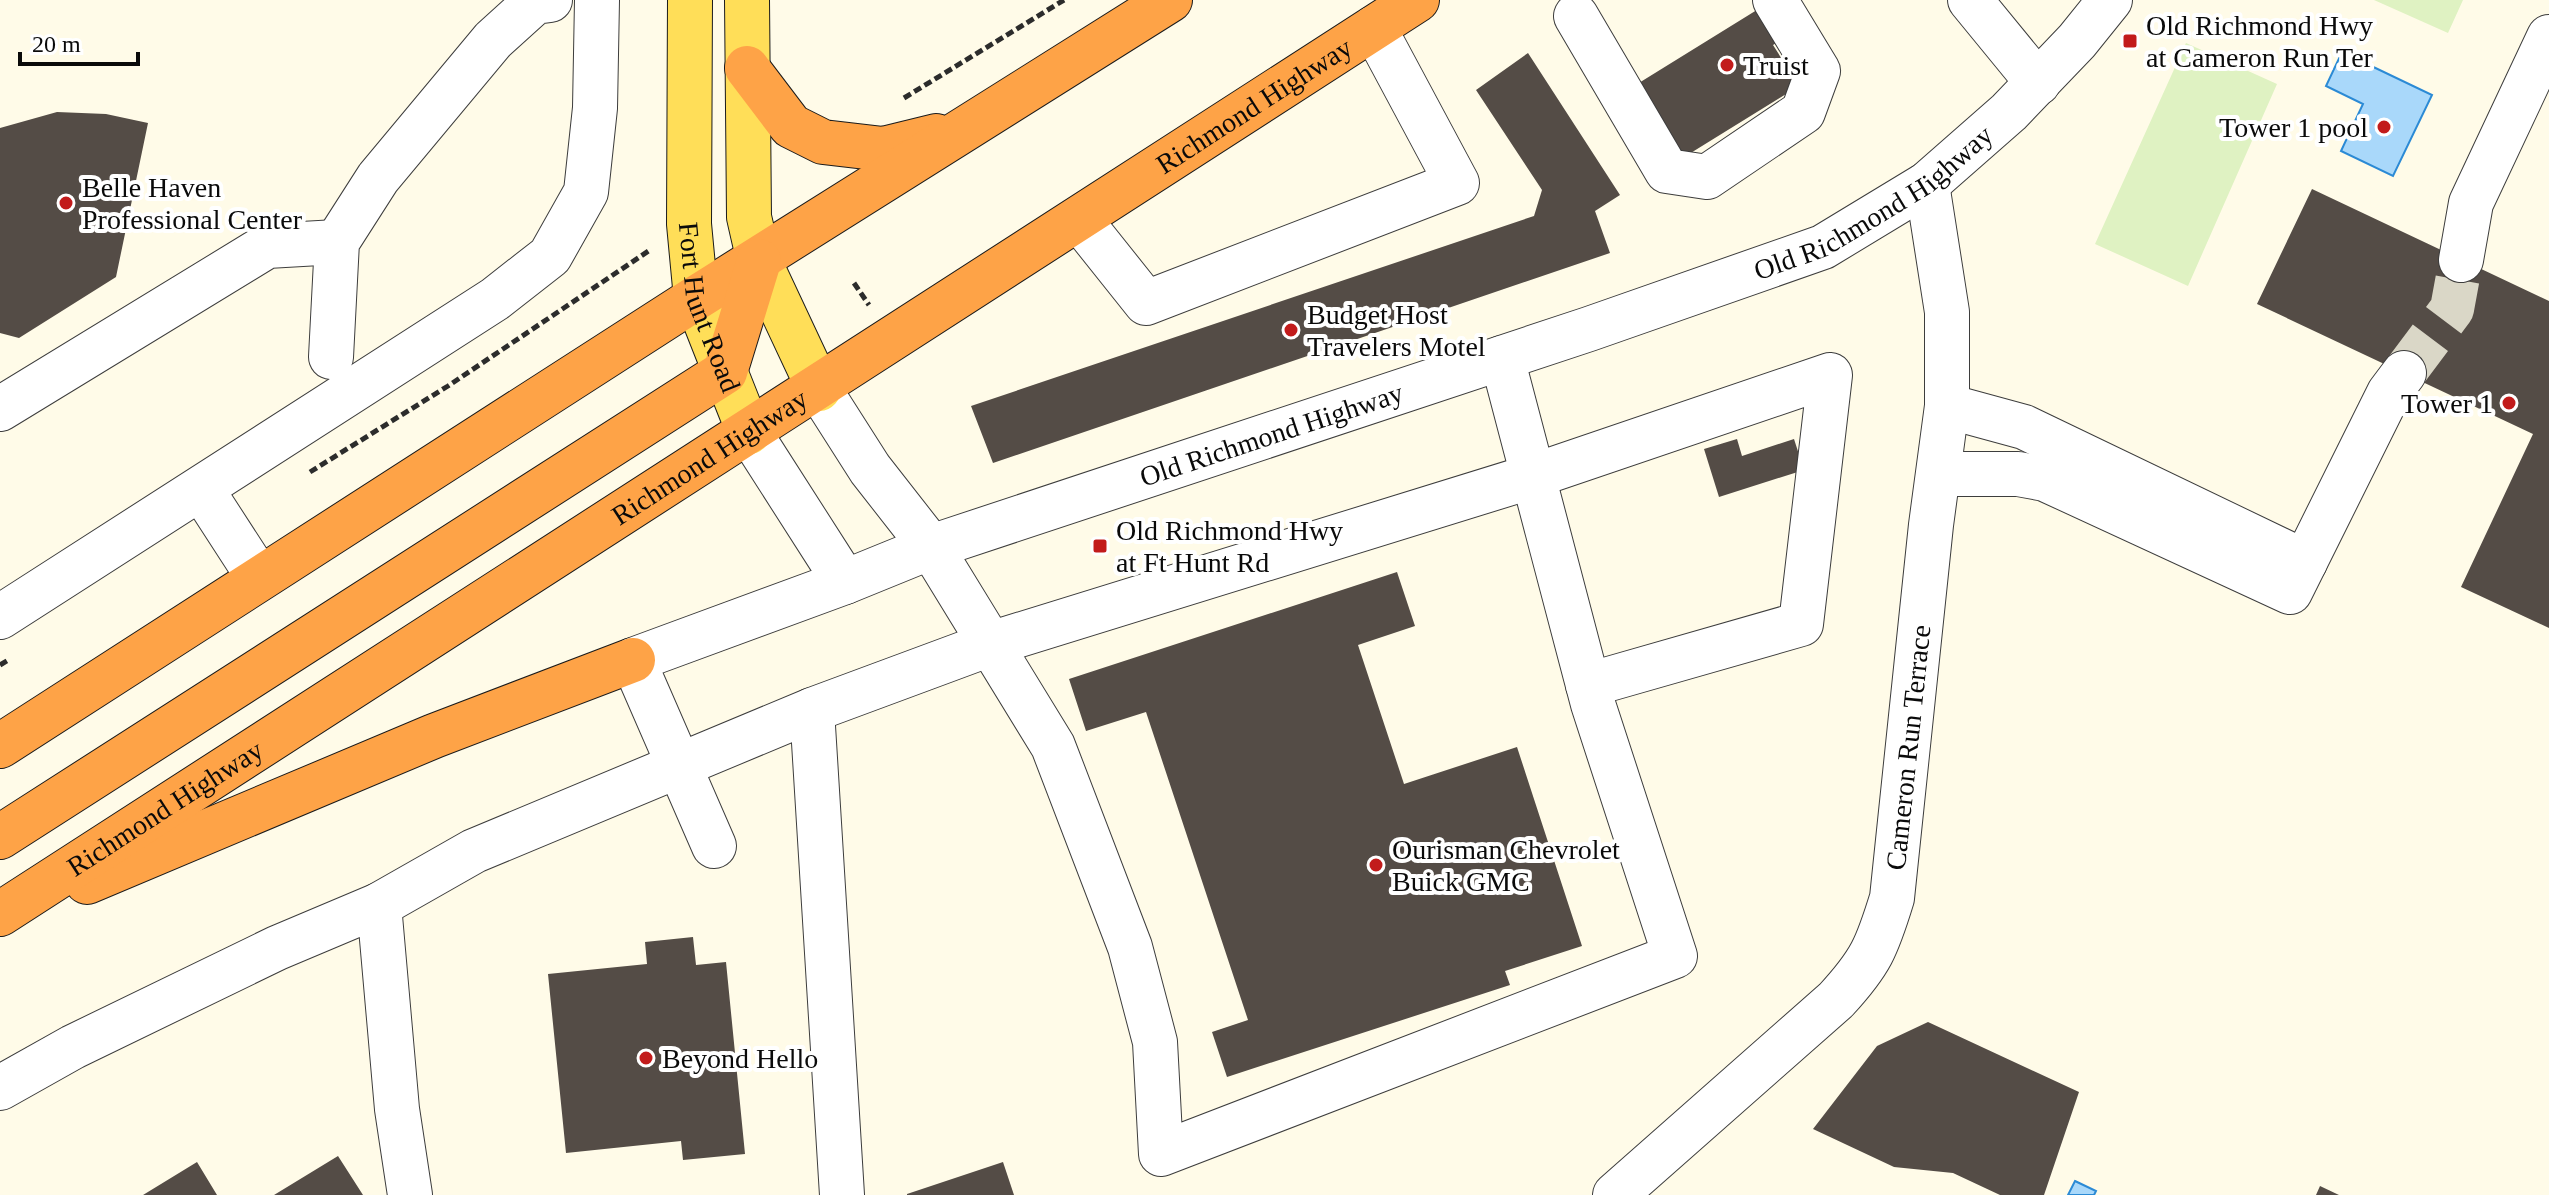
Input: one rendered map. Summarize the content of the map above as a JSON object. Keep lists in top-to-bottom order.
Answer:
{
  "streets": {
    "highway": ["Richmond Highway"],
    "main road": ["Fort Hunt Road"],
    "street": ["Old Richmond Highway", "Cameron Run Terrace"]
  },
  "crossings": [
    ["Richmond Highway", "Fort Hunt Road"],
    ["Old Richmond Highway", "Fort Hunt Road"],
    ["Old Richmond Highway", "Cameron Run Terrace"]
  ],
  "places": {
    "transit": ["Old Richmond Hwy at Cameron Run Ter", "Old Richmond Hwy at Ft Hunt Rd"],
    "other": [
      "Truist",
      "Tower 1 pool",
      "Belle Haven Professional Center",
      "Budget Host Travelers Motel",
      "Tower 1",
      "Ourisman Chevrolet Buick GMC",
      "Beyond Hello"
    ]
  },
  "scale_bar": "20 m"
}
